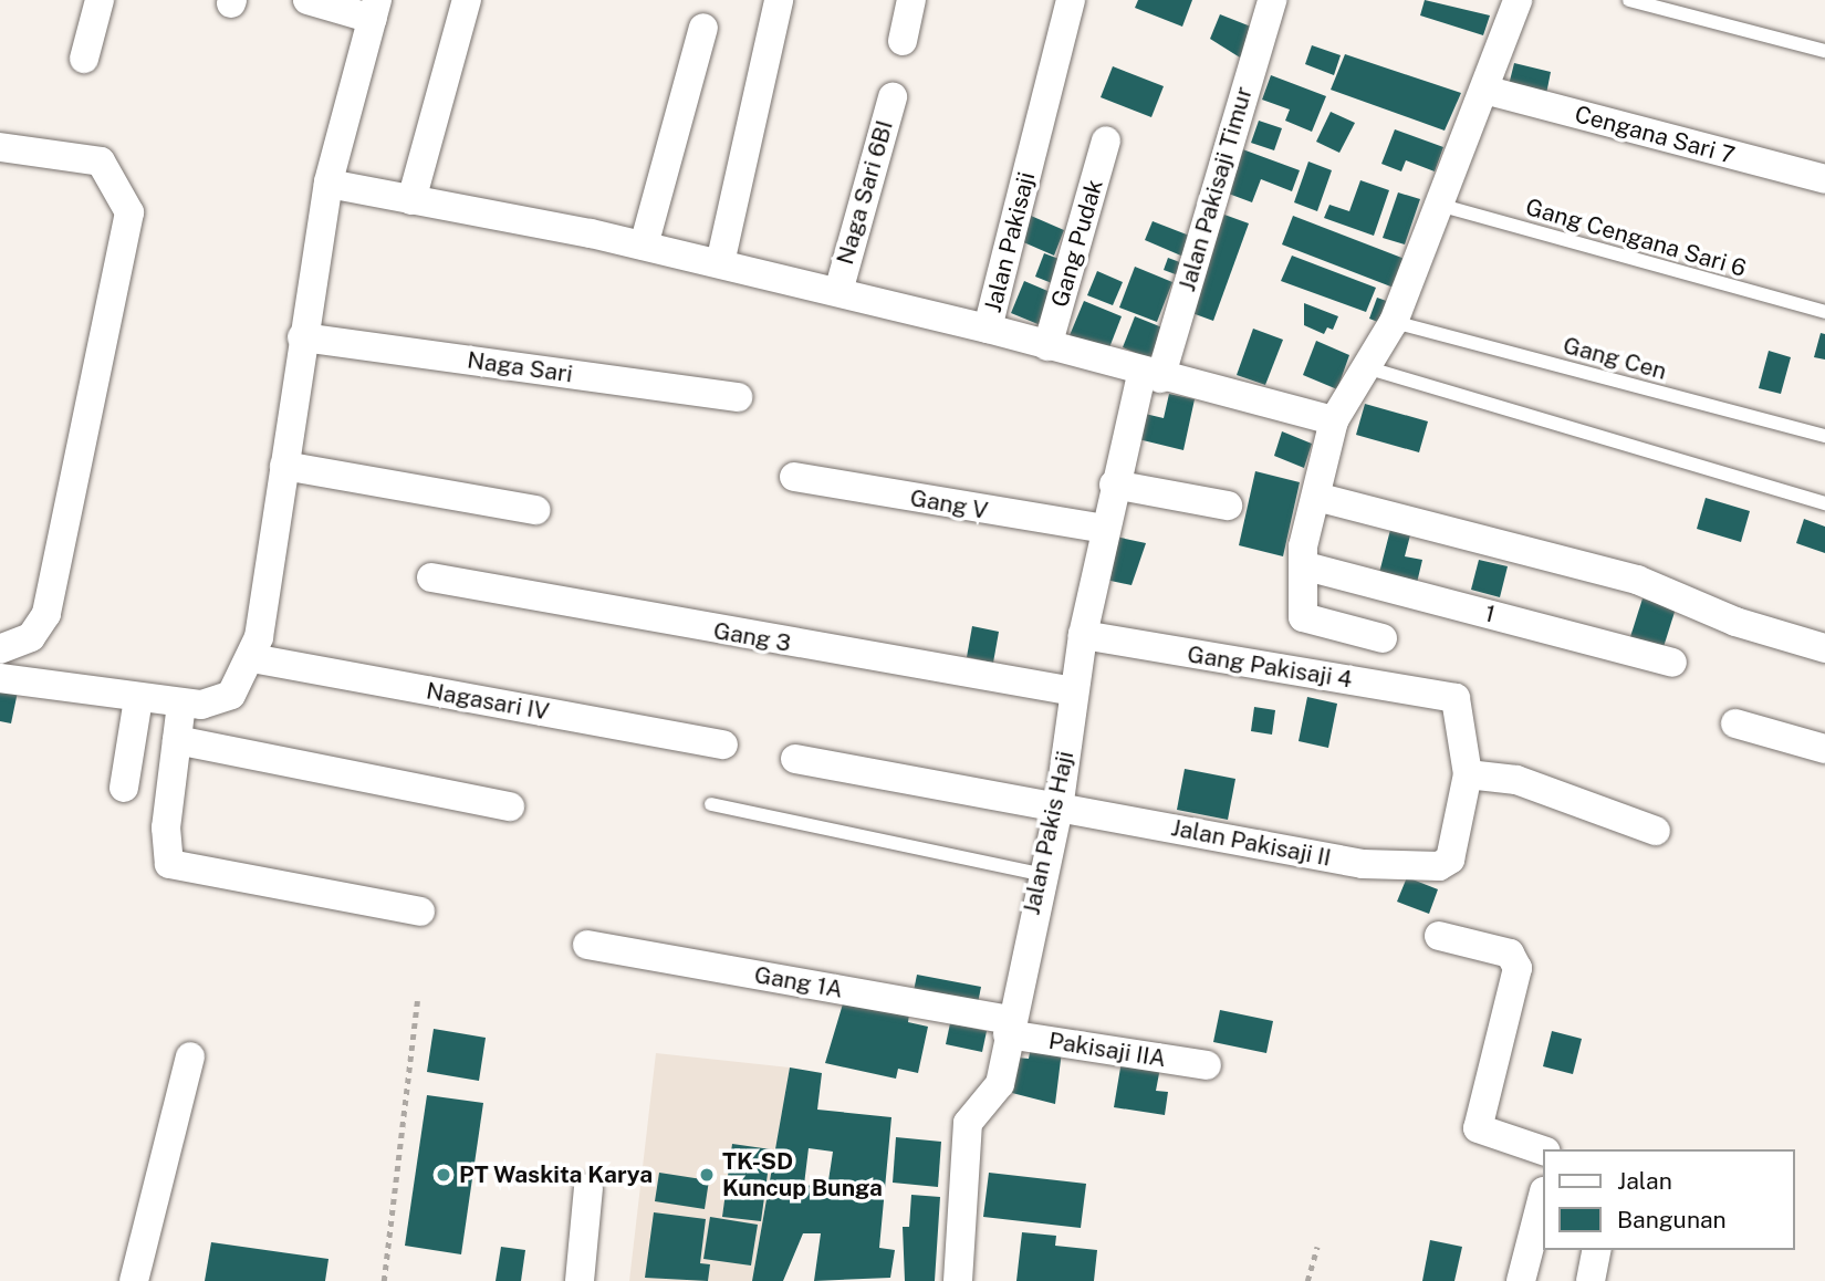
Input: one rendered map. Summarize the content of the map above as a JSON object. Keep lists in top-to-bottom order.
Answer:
{
  "streets": {
    "street": [
      "Cengana Sari 7",
      "Jalan Pakisaji Timur",
      "Naga Sari 6BI",
      "Jalan Pakisaji",
      "Gang Pudak",
      "Naga Sari",
      "Gang V",
      "1",
      "Gang 3",
      "Gang Pakisaji 4",
      "Nagasari IV",
      "Jalan Pakis Haji",
      "Jalan Pakisaji II",
      "Gang 1A",
      "Pakisaji IIA"
    ],
    "lane": ["Gang Cengana Sari 6", "Gang Cen"]
  },
  "crossings": [
    ["Jalan Pakisaji Timur", "Jalan Pakisaji"],
    ["Jalan Pakisaji Timur", "Jalan Pakis Haji"],
    ["Jalan Pakisaji", "Gang Pudak"],
    ["Jalan Pakisaji", "Jalan Pakis Haji"],
    ["Gang V", "Jalan Pakis Haji"],
    ["Gang 3", "Jalan Pakis Haji"],
    ["Gang Pakisaji 4", "Jalan Pakis Haji"],
    ["Gang Pakisaji 4", "Jalan Pakisaji II"],
    ["Jalan Pakis Haji", "Jalan Pakisaji II"],
    ["Jalan Pakis Haji", "Gang 1A"],
    ["Jalan Pakis Haji", "Pakisaji IIA"],
    ["Gang 1A", "Pakisaji IIA"]
  ],
  "places": ["PT Waskita Karya", "TK-SD Kuncup Bunga"],
  "legend": ["Jalan", "Bangunan"]
}
